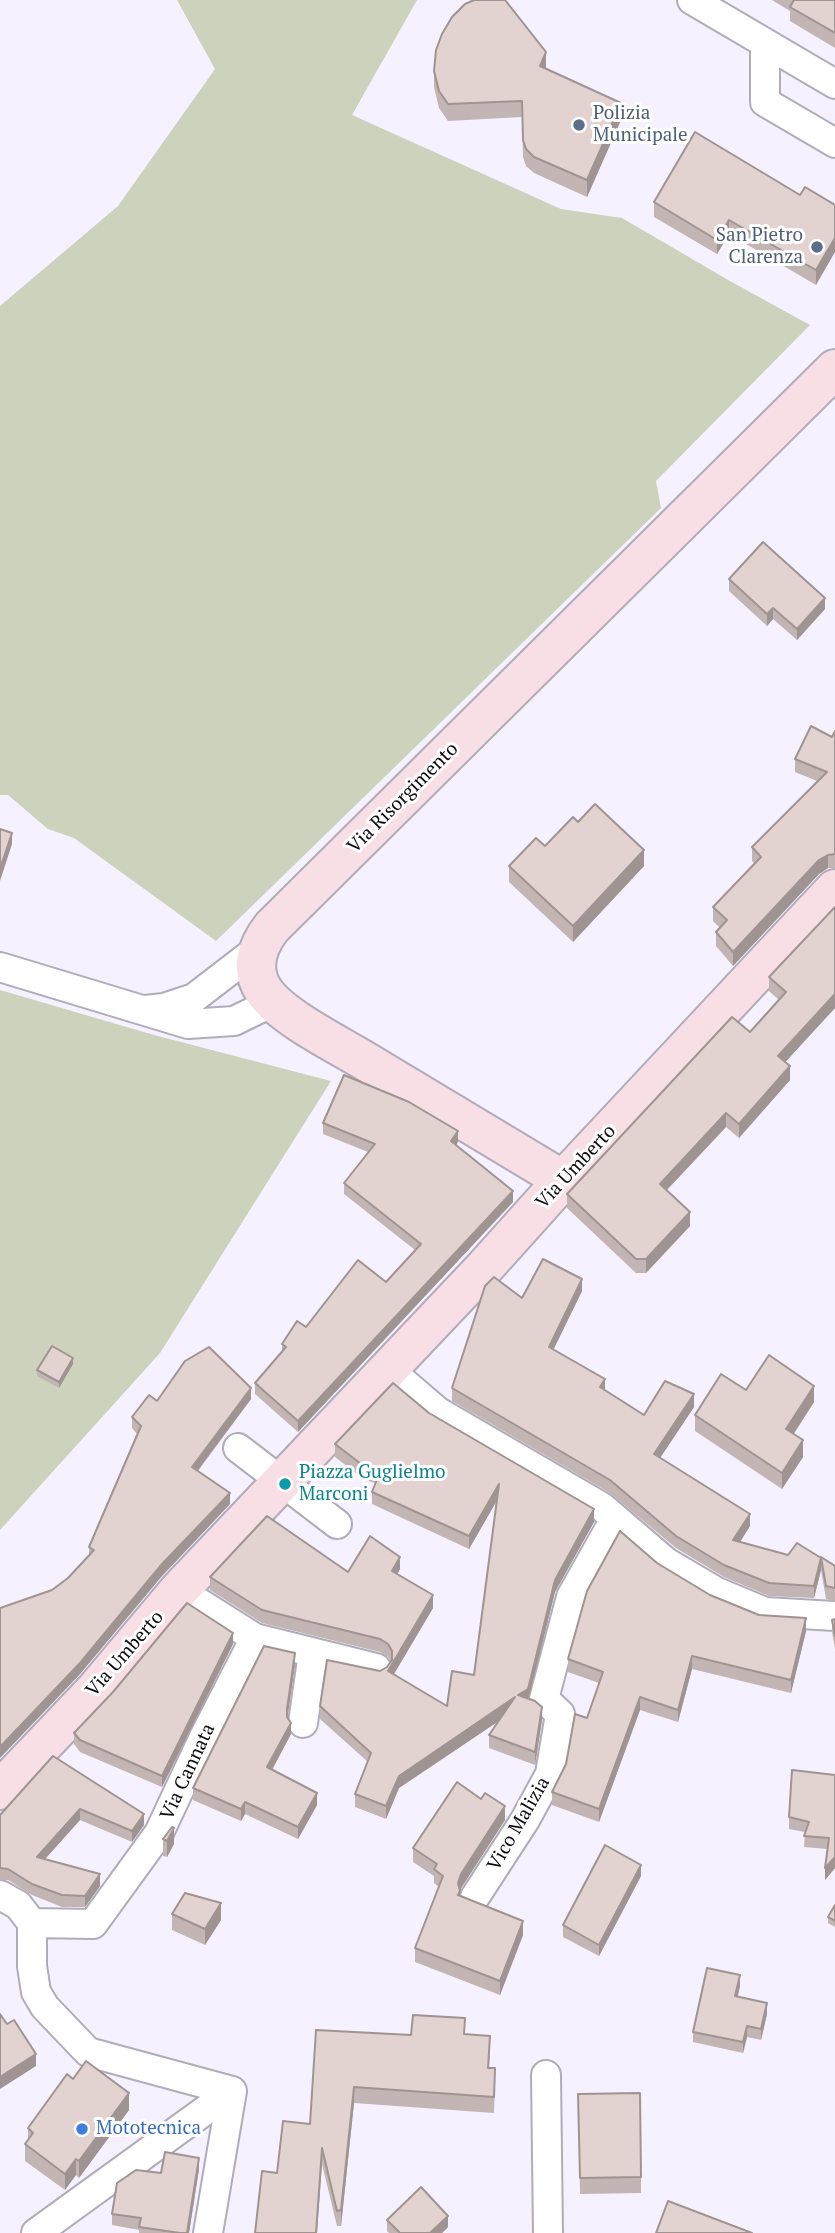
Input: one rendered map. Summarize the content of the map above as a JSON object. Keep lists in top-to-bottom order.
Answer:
{
  "streets": {
    "main road": ["Via Risorgimento", "Via Umberto"],
    "street": ["Via Cannata", "Vico Malizia"]
  },
  "places": [
    "Polizia Municipale",
    "San Pietro Clarenza",
    "Piazza Guglielmo Marconi",
    "Mototecnica"
  ]
}
